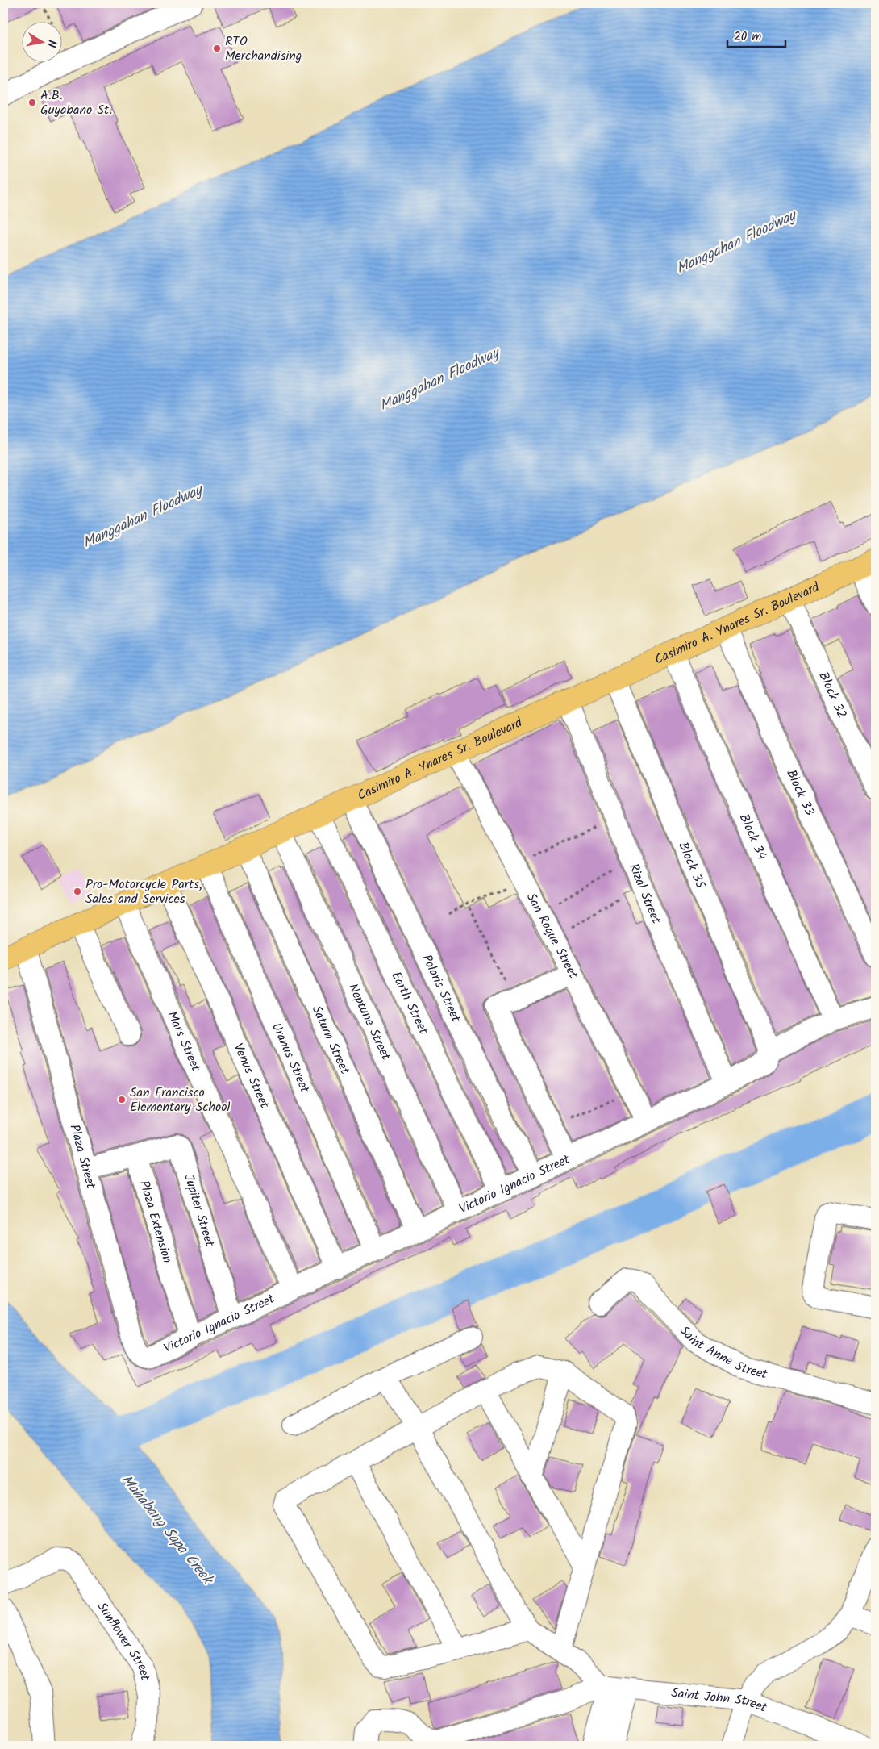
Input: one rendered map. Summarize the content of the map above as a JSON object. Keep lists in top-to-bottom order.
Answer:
{
  "streets": {
    "main road": ["Casimiro A. Ynares Sr. Boulevard"],
    "street": [
      "Block 32",
      "Block 33",
      "Block 34",
      "Block 35",
      "Rizal Street",
      "San Roque Street",
      "Polaris Street",
      "Earth Street",
      "Neptune Street",
      "Saturn Street",
      "Mars Street",
      "Uranus Street",
      "Venus Street",
      "Plaza Street",
      "Victorio Ignacio Street",
      "Jupiter Street",
      "Plaza Extension",
      "Saint Anne Street",
      "Sunflower Street",
      "Saint John Street"
    ]
  },
  "crossings": [
    ["Casimiro A. Ynares Sr. Boulevard", "Block 32"],
    ["Casimiro A. Ynares Sr. Boulevard", "Block 33"],
    ["Casimiro A. Ynares Sr. Boulevard", "Block 34"],
    ["Casimiro A. Ynares Sr. Boulevard", "Block 35"],
    ["Casimiro A. Ynares Sr. Boulevard", "Rizal Street"],
    ["Casimiro A. Ynares Sr. Boulevard", "San Roque Street"],
    ["Casimiro A. Ynares Sr. Boulevard", "Polaris Street"],
    ["Casimiro A. Ynares Sr. Boulevard", "Earth Street"],
    ["Casimiro A. Ynares Sr. Boulevard", "Neptune Street"],
    ["Casimiro A. Ynares Sr. Boulevard", "Saturn Street"],
    ["Casimiro A. Ynares Sr. Boulevard", "Mars Street"],
    ["Casimiro A. Ynares Sr. Boulevard", "Uranus Street"],
    ["Casimiro A. Ynares Sr. Boulevard", "Venus Street"],
    ["Casimiro A. Ynares Sr. Boulevard", "Plaza Street"],
    ["Block 34", "Victorio Ignacio Street"],
    ["Block 35", "Victorio Ignacio Street"],
    ["Rizal Street", "Victorio Ignacio Street"],
    ["San Roque Street", "Victorio Ignacio Street"],
    ["Polaris Street", "Victorio Ignacio Street"],
    ["Earth Street", "Victorio Ignacio Street"],
    ["Neptune Street", "Victorio Ignacio Street"],
    ["Saturn Street", "Victorio Ignacio Street"],
    ["Mars Street", "Victorio Ignacio Street"],
    ["Uranus Street", "Victorio Ignacio Street"],
    ["Venus Street", "Victorio Ignacio Street"],
    ["Plaza Street", "Victorio Ignacio Street"],
    ["Victorio Ignacio Street", "Jupiter Street"],
    ["Victorio Ignacio Street", "Plaza Extension"],
    ["Jupiter Street", "Plaza Extension"]
  ],
  "water": ["Manggahan Floodway", "Mahabang Sapa Creek"],
  "places": [
    "RTO Merchandising",
    "A.B. Guyabano St.",
    "Pro-Motorcycle Parts, Sales and Services",
    "San Francisco Elementary School"
  ],
  "scale_bar": "20 m",
  "north": "right"
}
